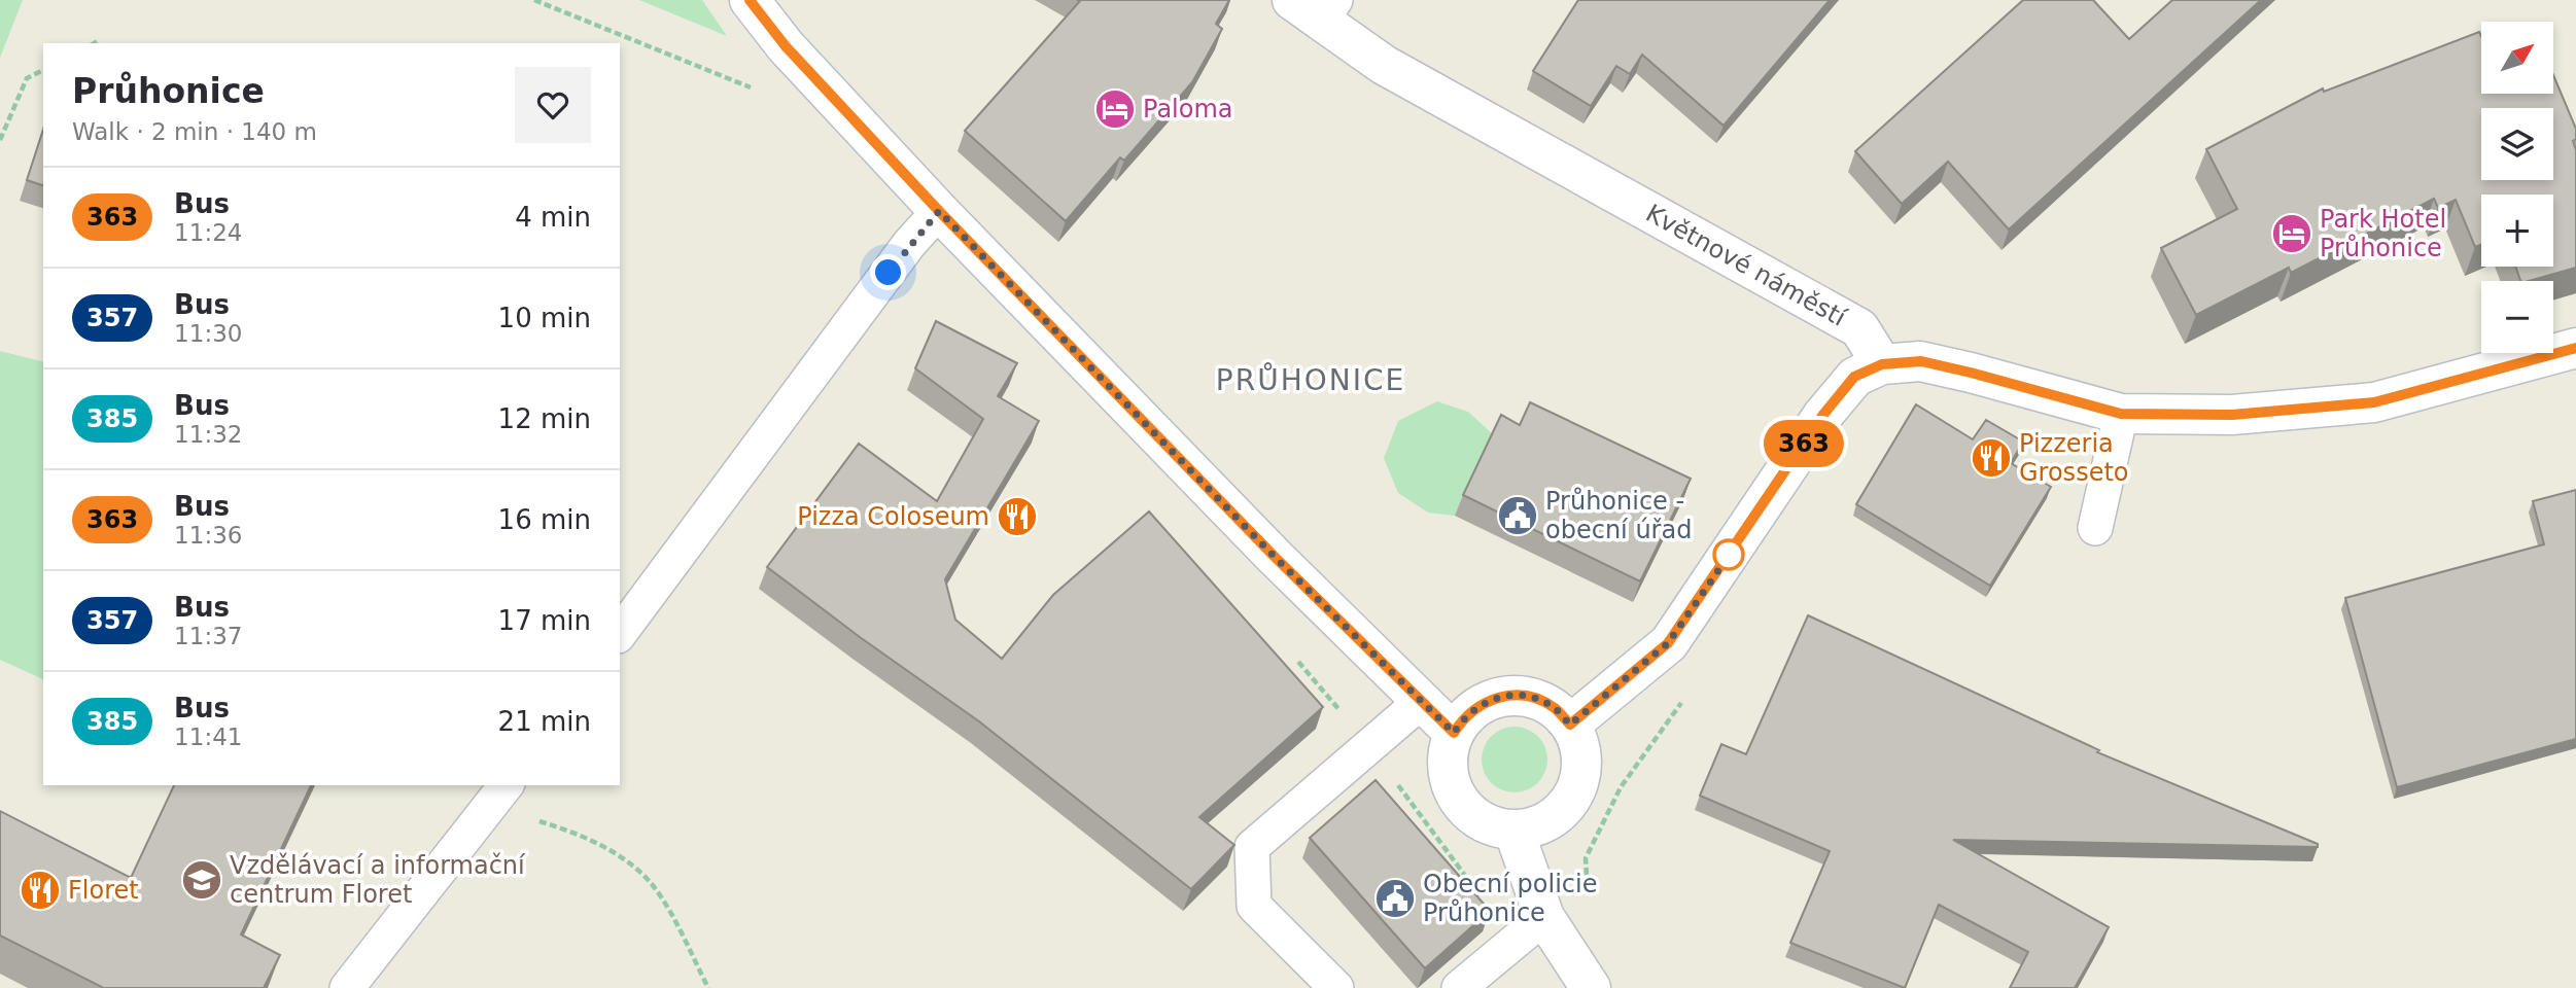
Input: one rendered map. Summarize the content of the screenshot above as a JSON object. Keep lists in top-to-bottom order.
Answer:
{
  "streets": {
    "street": ["Květnové náměstí"]
  },
  "districts": ["PRŮHONICE"],
  "places": {
    "hotel": ["Paloma", "Park Hotel Průhonice"],
    "restaurant": ["Pizzeria Grosseto", "Pizza Coloseum", "Floret"],
    "public building": ["Průhonice - obecní úřad", "Obecní policie Průhonice"],
    "school or university": ["Vzdělávací a informační centrum Floret"]
  },
  "lines": ["bus line 363"],
  "north": "top right",
  "page": {
    "on_map": "363",
    "map_buttons": ["+", "−"],
    "heading": ["Průhonice", "Walk · 2 min · 140 m"],
    "list": [
      {
        "mark": "363",
        "name": "Bus",
        "note": "11:24",
        "value": "4 min"
      },
      {
        "mark": "357",
        "name": "Bus",
        "note": "11:30",
        "value": "10 min"
      },
      {
        "mark": "385",
        "name": "Bus",
        "note": "11:32",
        "value": "12 min"
      },
      {
        "mark": "363",
        "name": "Bus",
        "note": "11:36",
        "value": "16 min"
      },
      {
        "mark": "357",
        "name": "Bus",
        "note": "11:37",
        "value": "17 min"
      },
      {
        "mark": "385",
        "name": "Bus",
        "note": "11:41",
        "value": "21 min"
      }
    ]
  }
}
